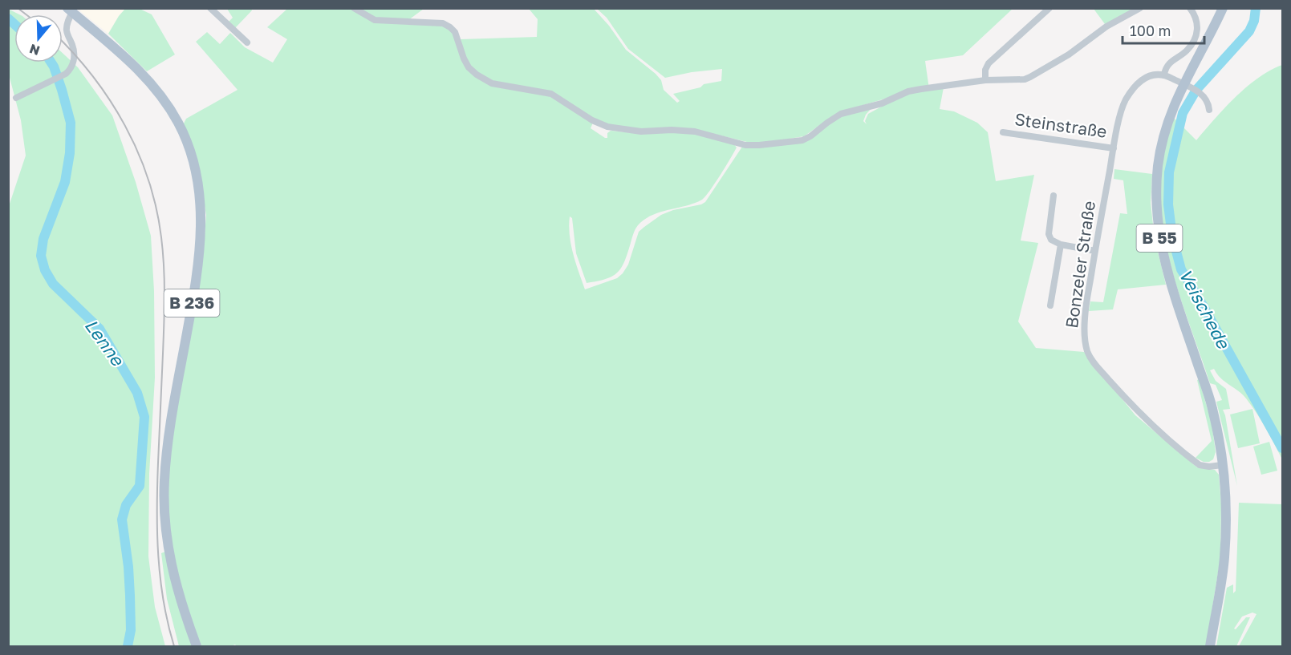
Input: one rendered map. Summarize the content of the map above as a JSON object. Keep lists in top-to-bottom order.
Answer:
{
  "streets": {
    "main road": ["B 55", "B 236"],
    "street": ["Steinstraße", "Bonzeler Straße"]
  },
  "crossings": [
    ["Steinstraße", "Bonzeler Straße"],
    ["B 55", "Bonzeler Straße"]
  ],
  "water": ["Veischede", "Lenne"],
  "scale_bar": "100 m",
  "north": "bottom"
}
